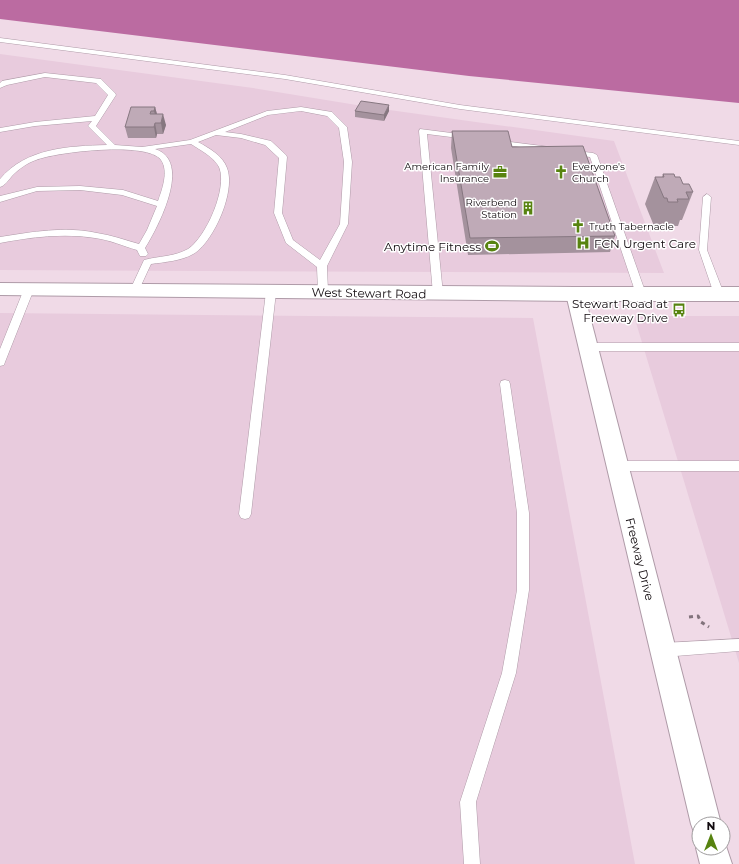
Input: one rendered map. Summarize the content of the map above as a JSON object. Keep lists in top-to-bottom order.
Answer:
{
  "streets": {
    "street": ["West Stewart Road", "Freeway Drive"]
  },
  "crossings": [
    ["West Stewart Road", "Freeway Drive"]
  ],
  "places": {
    "office": ["American Family Insurance"],
    "church": ["Everyone's Church", "Truth Tabernacle"],
    "building": ["Riverbend Station"],
    "hospital": ["FCN Urgent Care"],
    "sports": ["Anytime Fitness"],
    "bus stop": ["Stewart Road at Freeway Drive"]
  },
  "north": "top"
}
